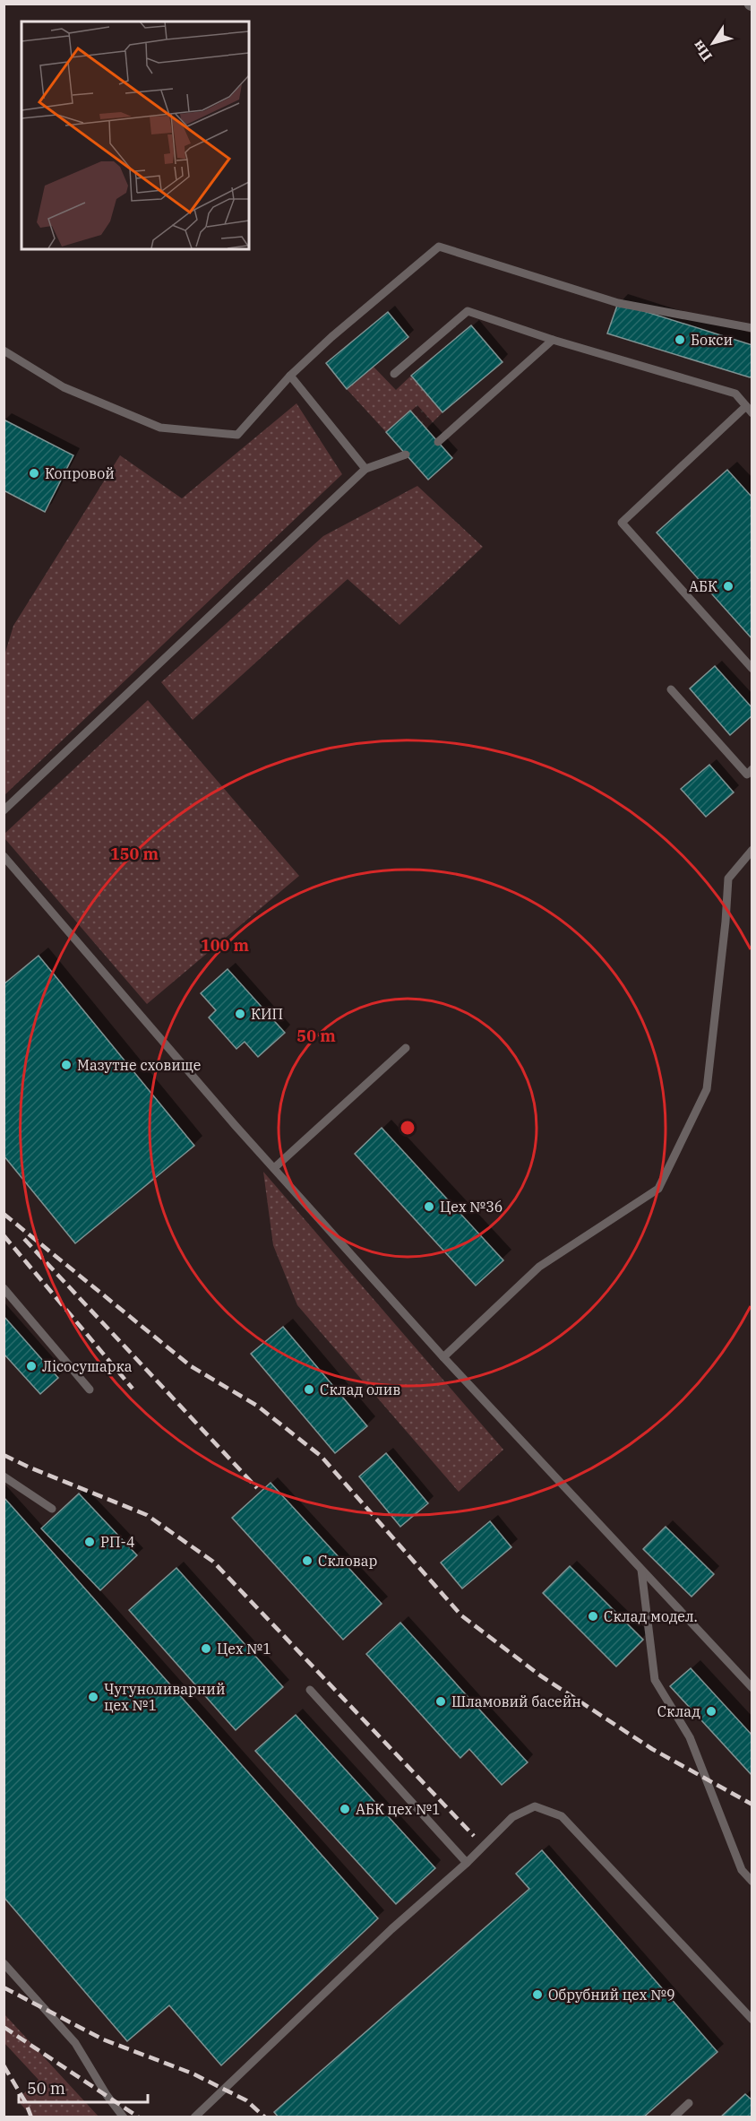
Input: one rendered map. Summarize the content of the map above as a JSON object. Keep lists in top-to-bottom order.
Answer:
{
  "places": [
    "Бокси",
    "Копровой",
    "АБК",
    "КИП",
    "Мазутне сховище",
    "Цех №36",
    "Лісосушарка",
    "Склад олив",
    "РП-4",
    "Скловар",
    "Склад модел.",
    "Цех №1",
    "Чугуноливарний цех №1",
    "Шламовий басейн",
    "Склад",
    "АБК цех №1",
    "Обрубний цех №9"
  ],
  "scale_bar": "50 m",
  "north": "bottom left",
  "rings": ["150 m", "100 m", "50 m"]
}
